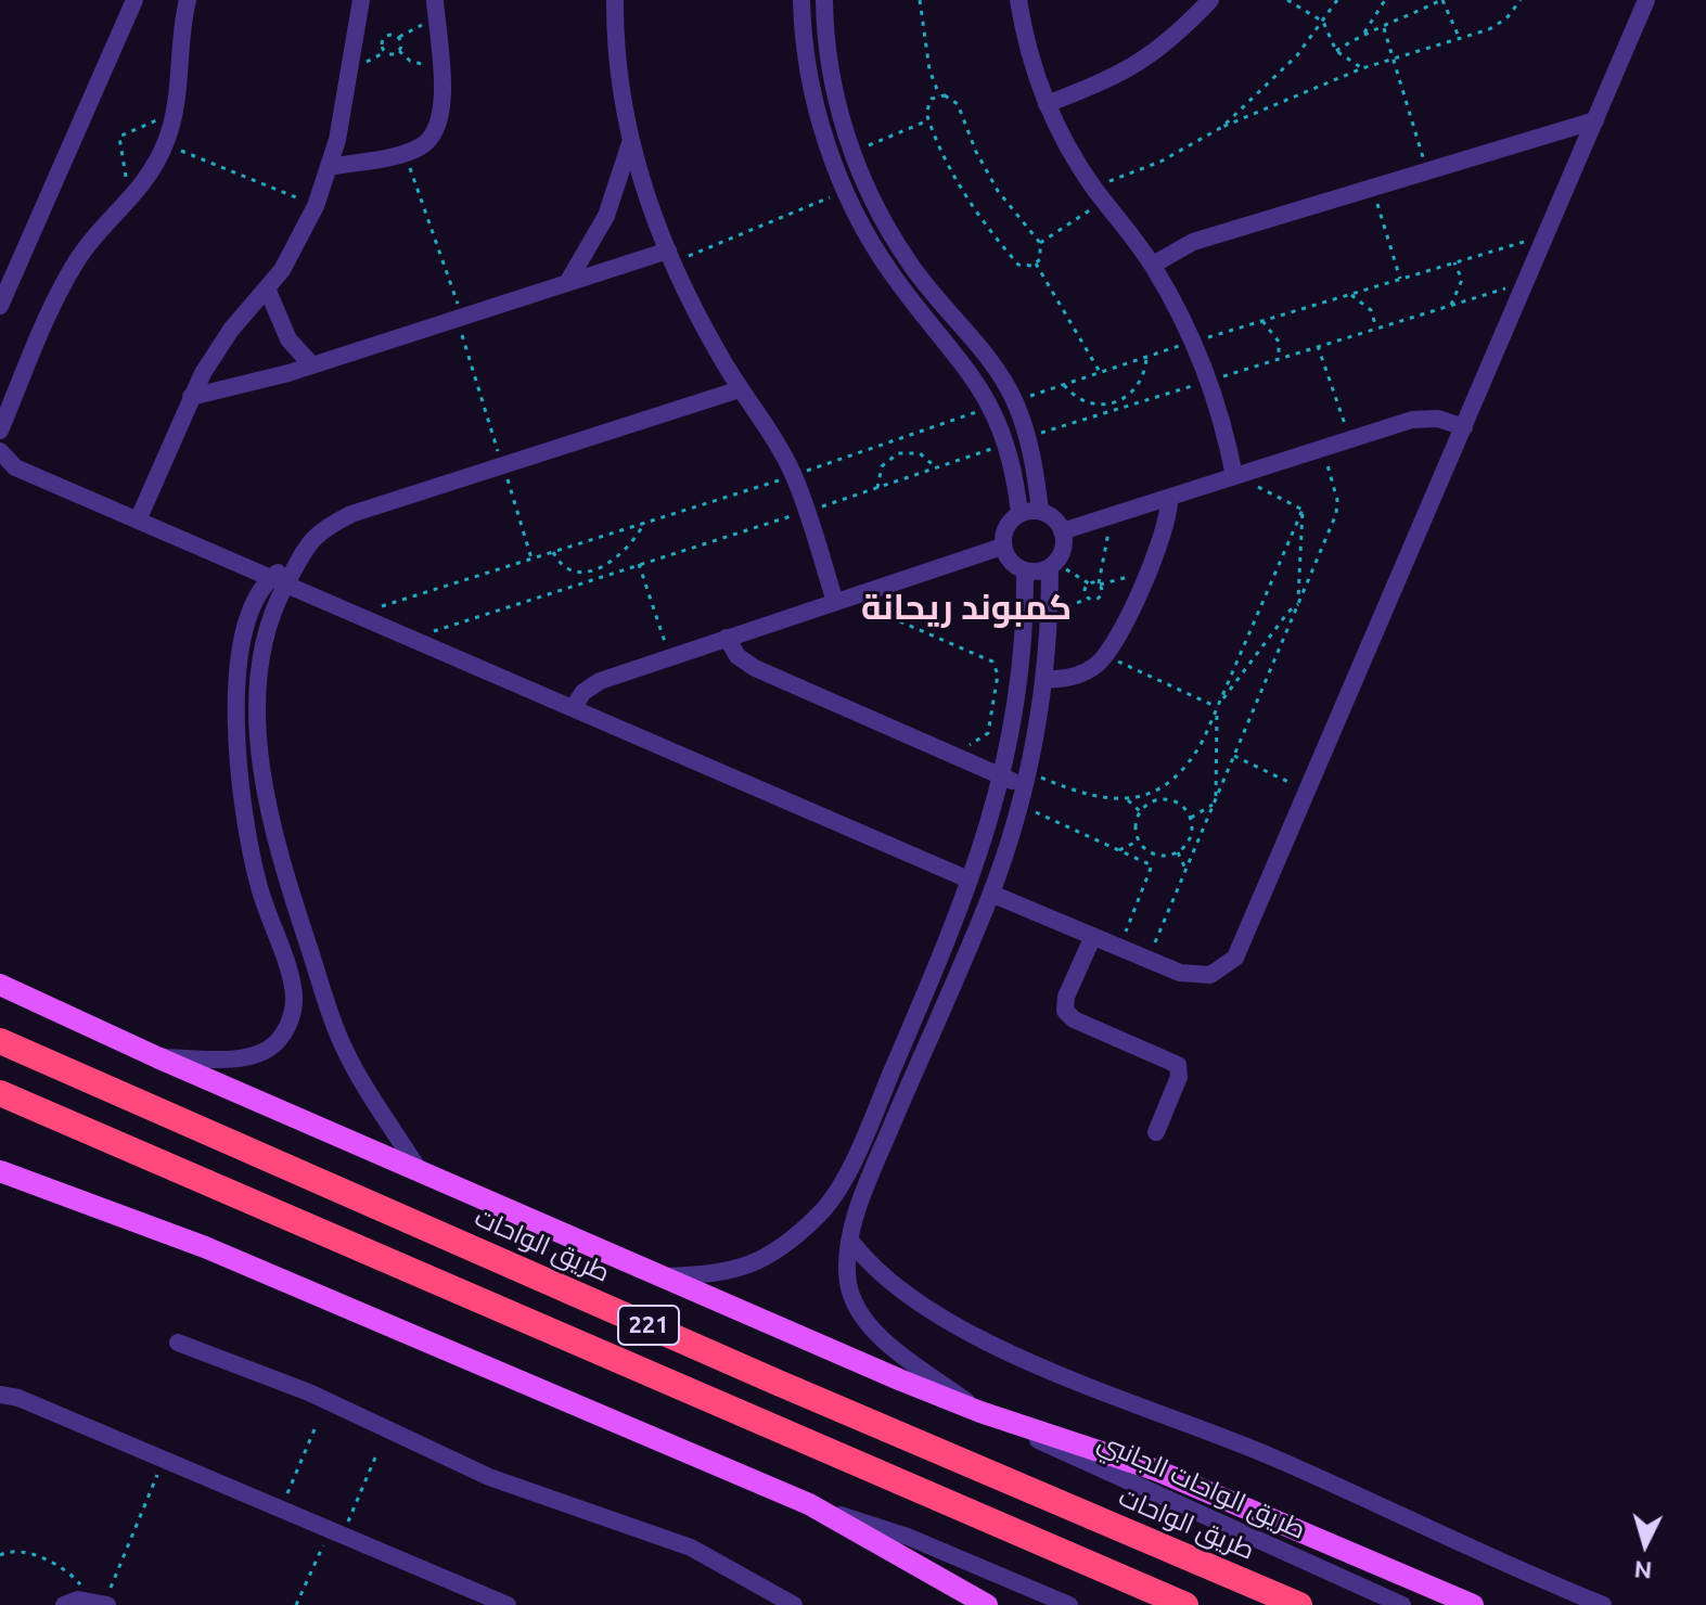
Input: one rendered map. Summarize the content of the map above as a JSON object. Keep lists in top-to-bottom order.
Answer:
{
  "streets": {
    "highway": ["طريق الواحات", "221"],
    "street": ["طريق الواحات الجانبي"]
  },
  "districts": ["كمبوند ريحانة"],
  "north": "bottom"
}
